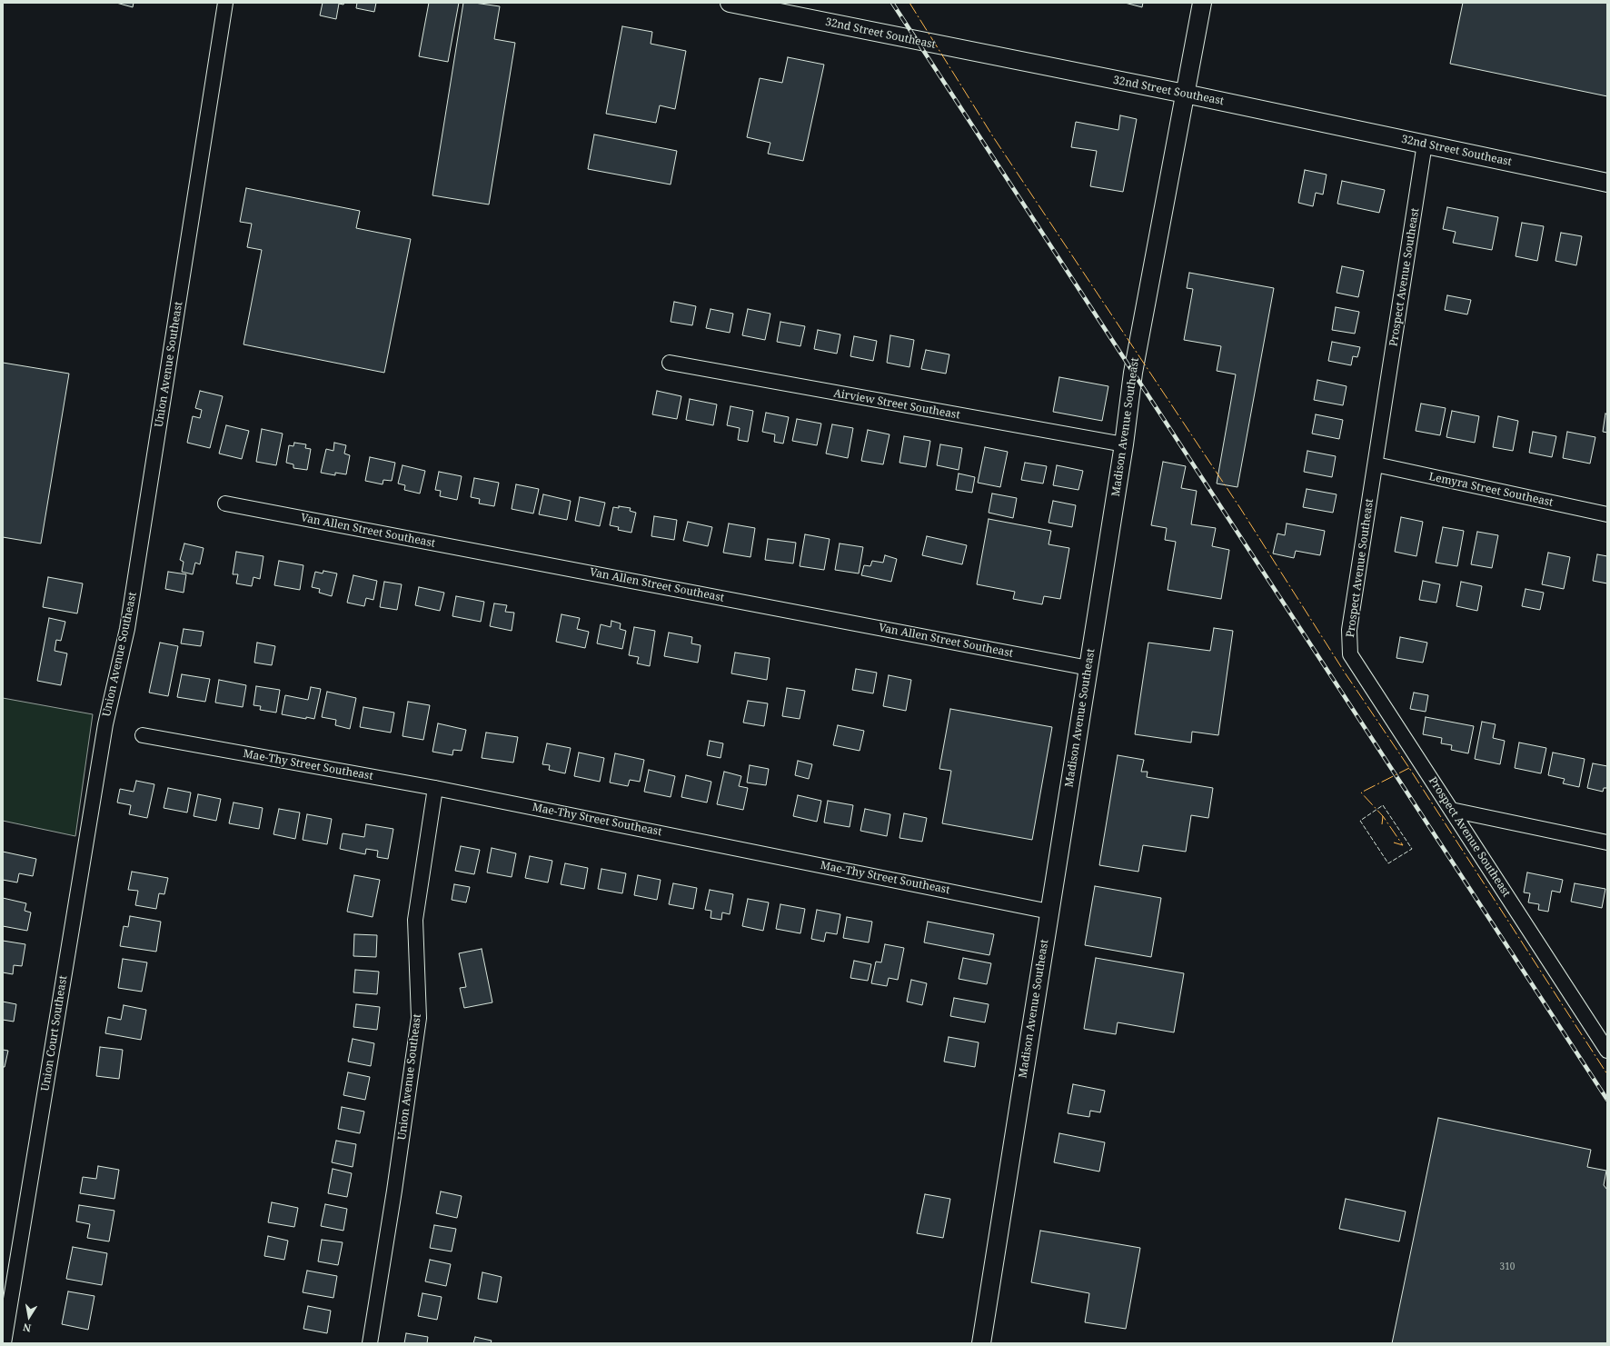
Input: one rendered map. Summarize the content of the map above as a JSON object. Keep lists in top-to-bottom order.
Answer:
{
  "streets": {
    "street": [
      "32nd Street Southeast",
      "Prospect Avenue Southeast",
      "Union Avenue Southeast",
      "Airview Street Southeast",
      "Madison Avenue Southeast",
      "Lemyra Street Southeast",
      "Van Allen Street Southeast",
      "Mae-Thy Street Southeast",
      "Union Court Southeast"
    ]
  },
  "crossings": [
    ["32nd Street Southeast", "Prospect Avenue Southeast"],
    ["32nd Street Southeast", "Madison Avenue Southeast"],
    ["Prospect Avenue Southeast", "Lemyra Street Southeast"],
    ["Union Avenue Southeast", "Mae-Thy Street Southeast"],
    ["Union Avenue Southeast", "Union Court Southeast"],
    ["Airview Street Southeast", "Madison Avenue Southeast"],
    ["Madison Avenue Southeast", "Van Allen Street Southeast"],
    ["Madison Avenue Southeast", "Mae-Thy Street Southeast"]
  ],
  "house_numbers": ["310"],
  "north": "bottom"
}
